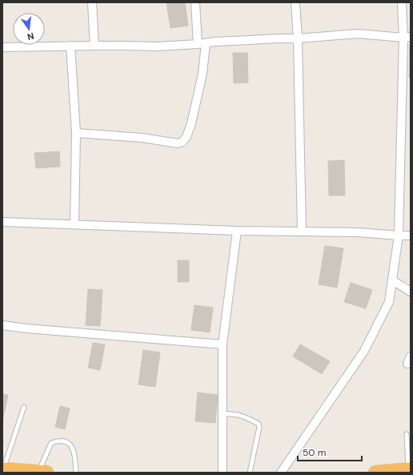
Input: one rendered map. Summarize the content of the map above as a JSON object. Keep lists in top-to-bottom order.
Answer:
{
  "scale_bar": "50 m",
  "north": "bottom"
}
